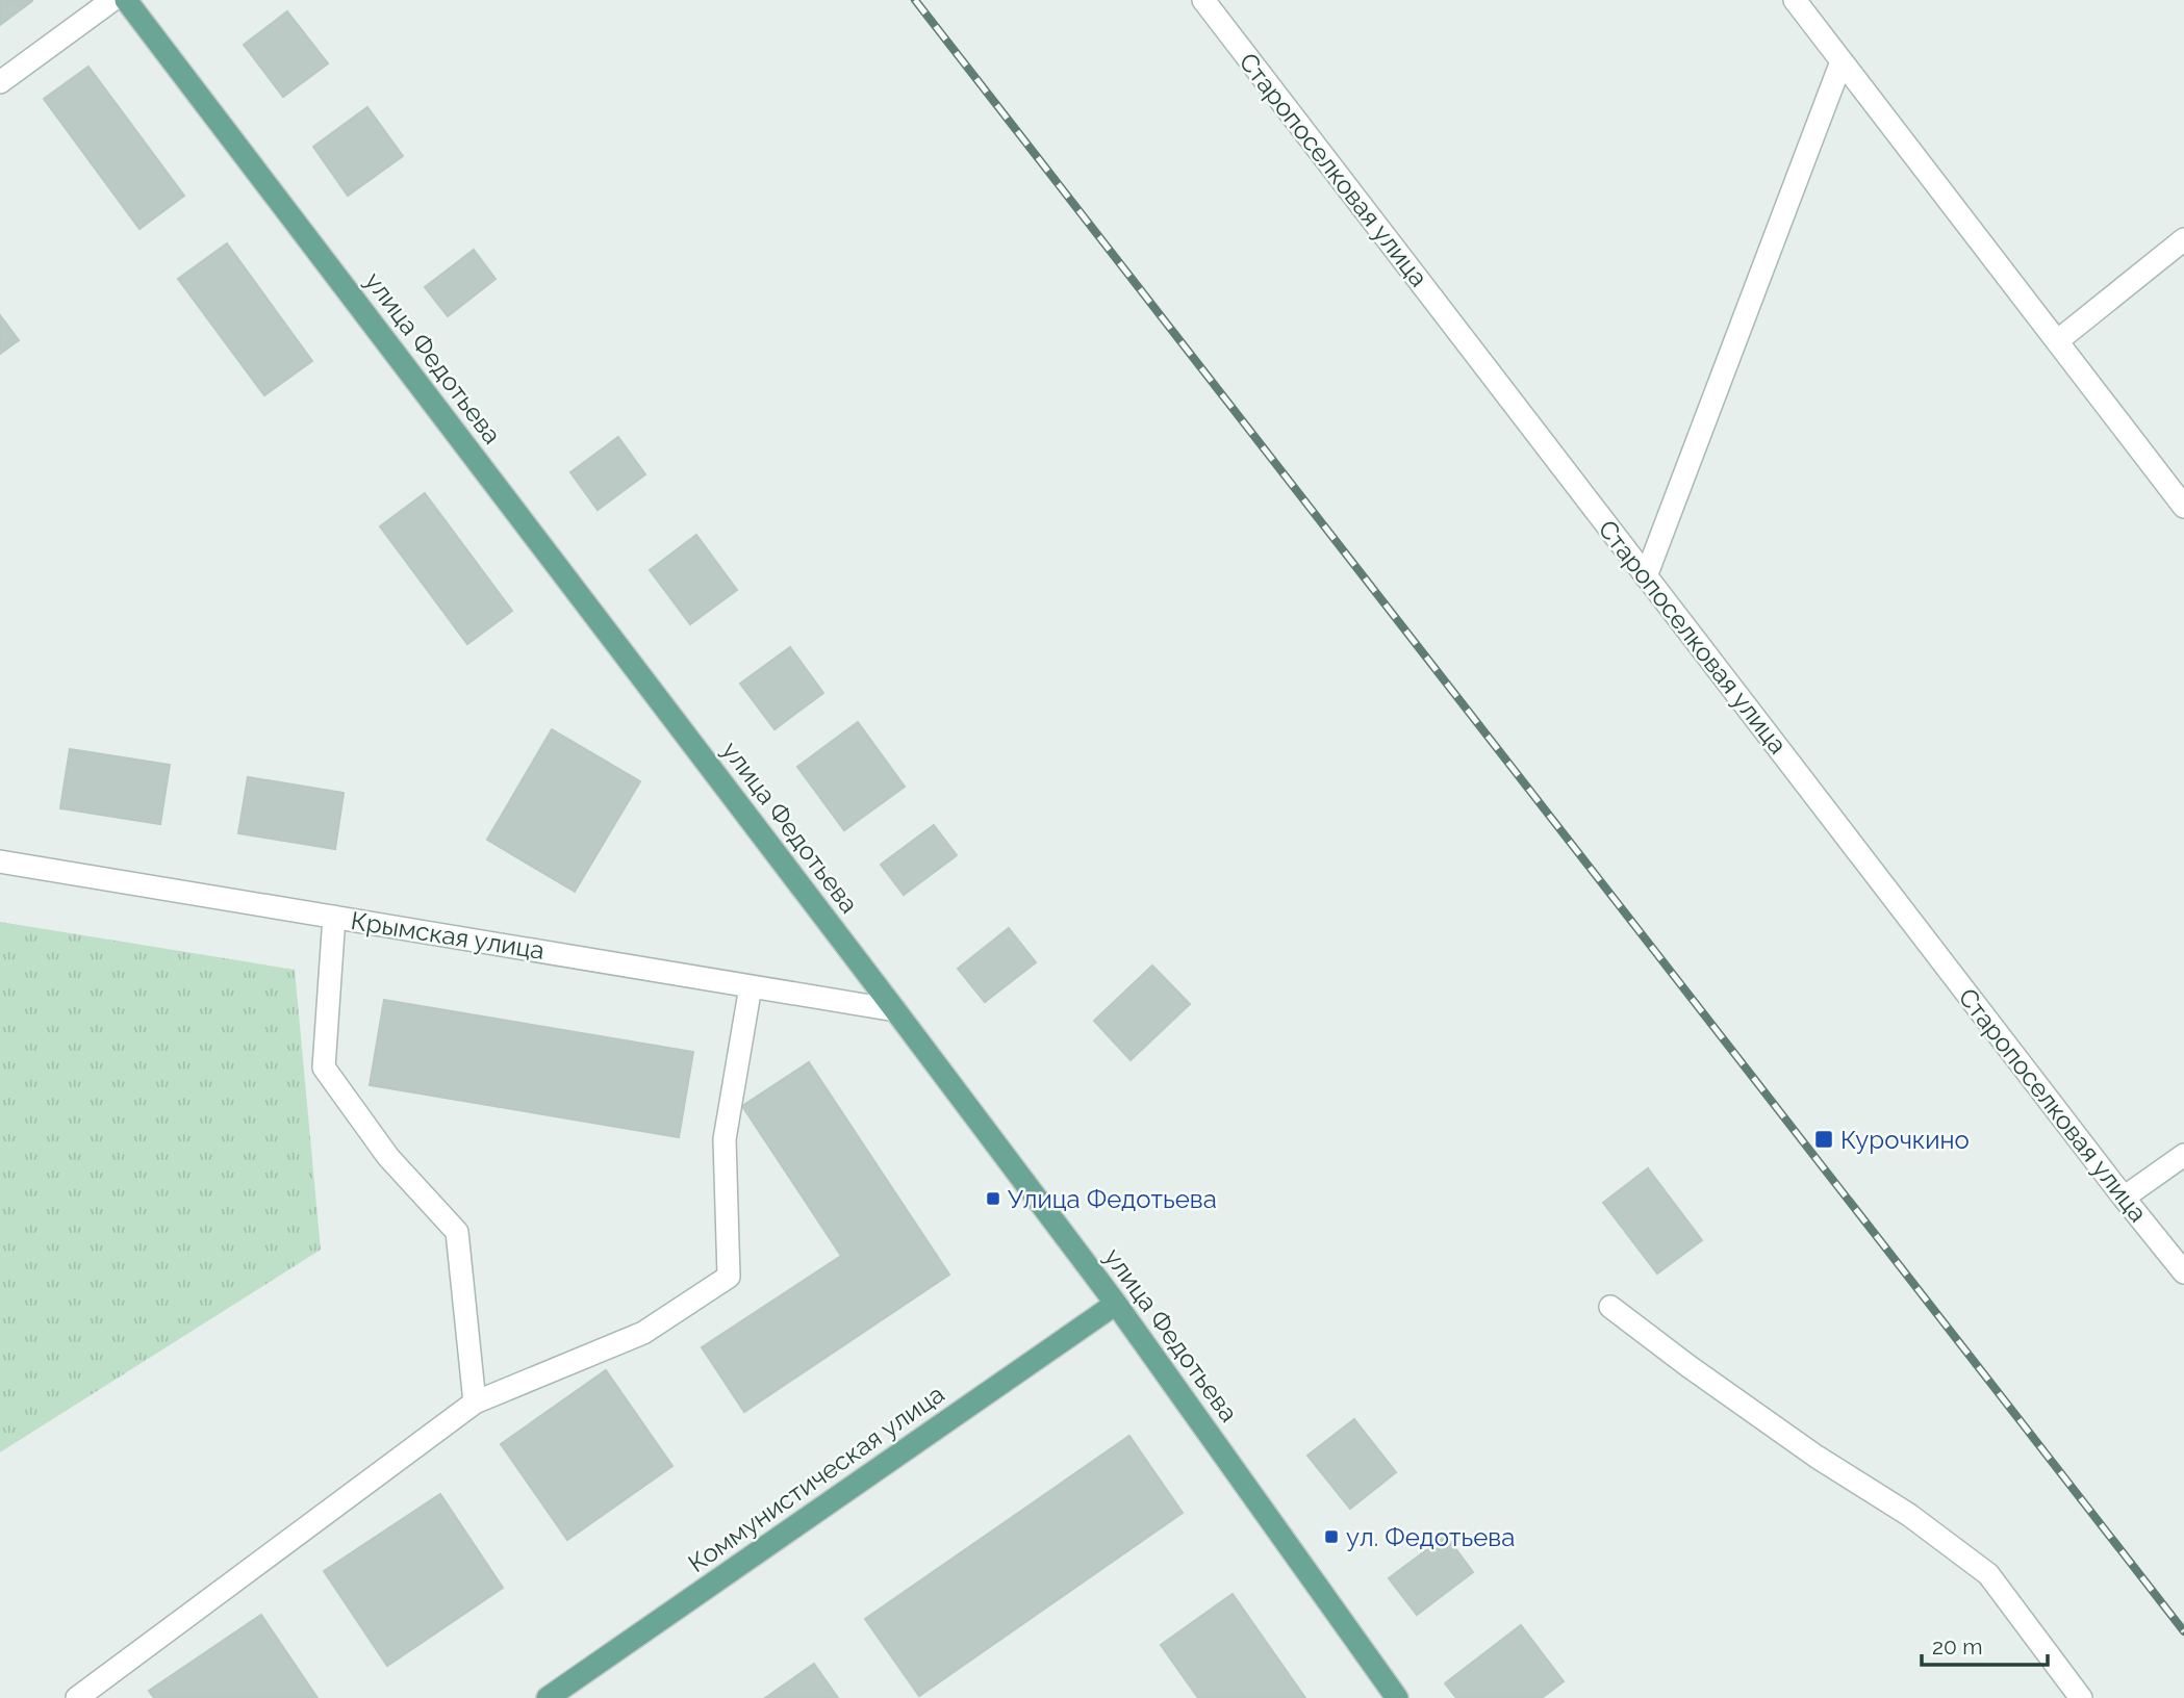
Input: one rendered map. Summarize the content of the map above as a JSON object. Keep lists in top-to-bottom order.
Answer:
{
  "streets": {
    "main road": ["улица Федотьева", "Коммунистическая улица"],
    "street": ["Старопоселковая улица", "Крымская улица"]
  },
  "crossings": [
    ["улица Федотьева", "Крымская улица"],
    ["улица Федотьева", "Коммунистическая улица"]
  ],
  "places": {
    "transit": ["Курочкино", "Улица Федотьева", "ул. Федотьева"]
  },
  "scale_bar": "20 m"
}
